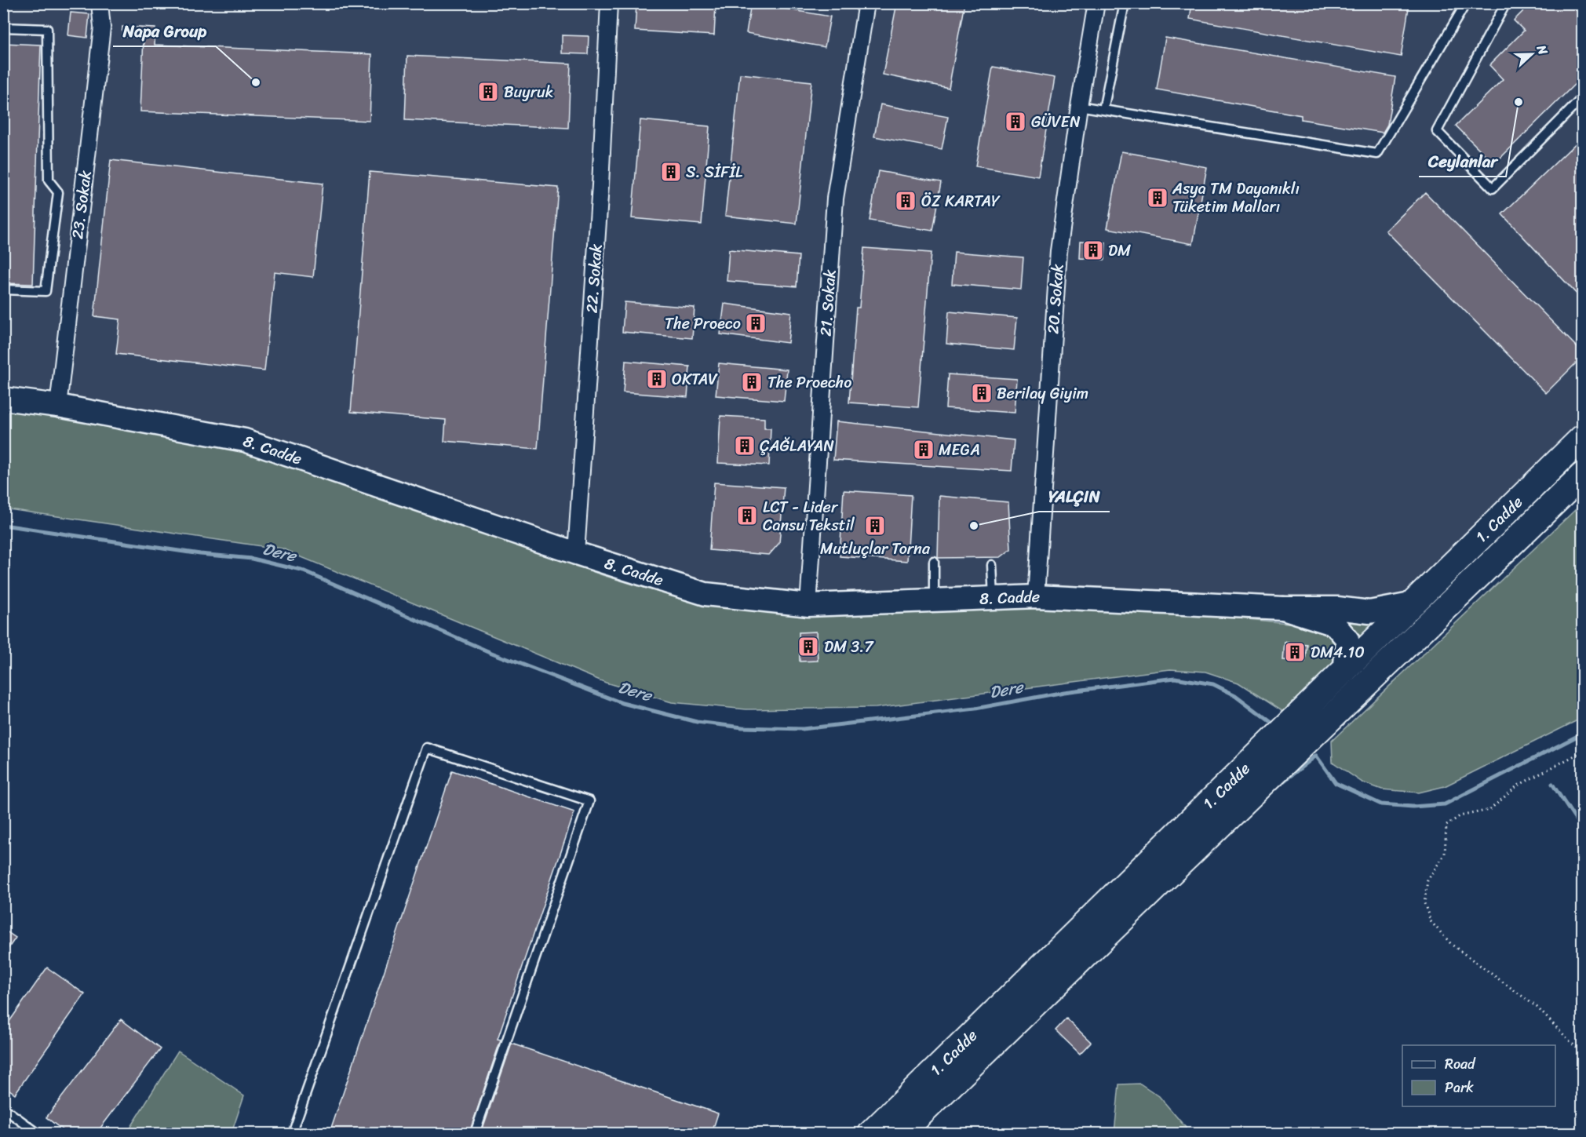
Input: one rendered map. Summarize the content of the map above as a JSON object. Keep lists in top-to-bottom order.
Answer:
{
  "streets": {
    "main road": ["1. Cadde"],
    "street": [
      "23. Sokak",
      "22. Sokak",
      "20. Sokak",
      "21. Sokak",
      "8. Cadde"
    ]
  },
  "crossings": [
    ["23. Sokak", "8. Cadde"],
    ["22. Sokak", "8. Cadde"],
    ["20. Sokak", "8. Cadde"],
    ["21. Sokak", "8. Cadde"],
    ["8. Cadde", "1. Cadde"]
  ],
  "water": ["Dere"],
  "places": {
    "other": ["Napa Group", "Ceylanlar", "YALÇIN"],
    "building": [
      "Buyruk",
      "GÜVEN",
      "S. SİFİL",
      "Asya TM Dayanıklı Tüketim Malları",
      "ÖZ KARTAY",
      "DM",
      "The Proeco",
      "OKTAV",
      "The Proecho",
      "Berilay Giyim",
      "ÇAĞLAYAN",
      "MEGA",
      "LCT - Lider Cansu Tekstil",
      "Mutluçlar Torna",
      "DM 3.7",
      "DM4.10"
    ]
  },
  "legend": ["Road", "Park"],
  "north": "right"
}
